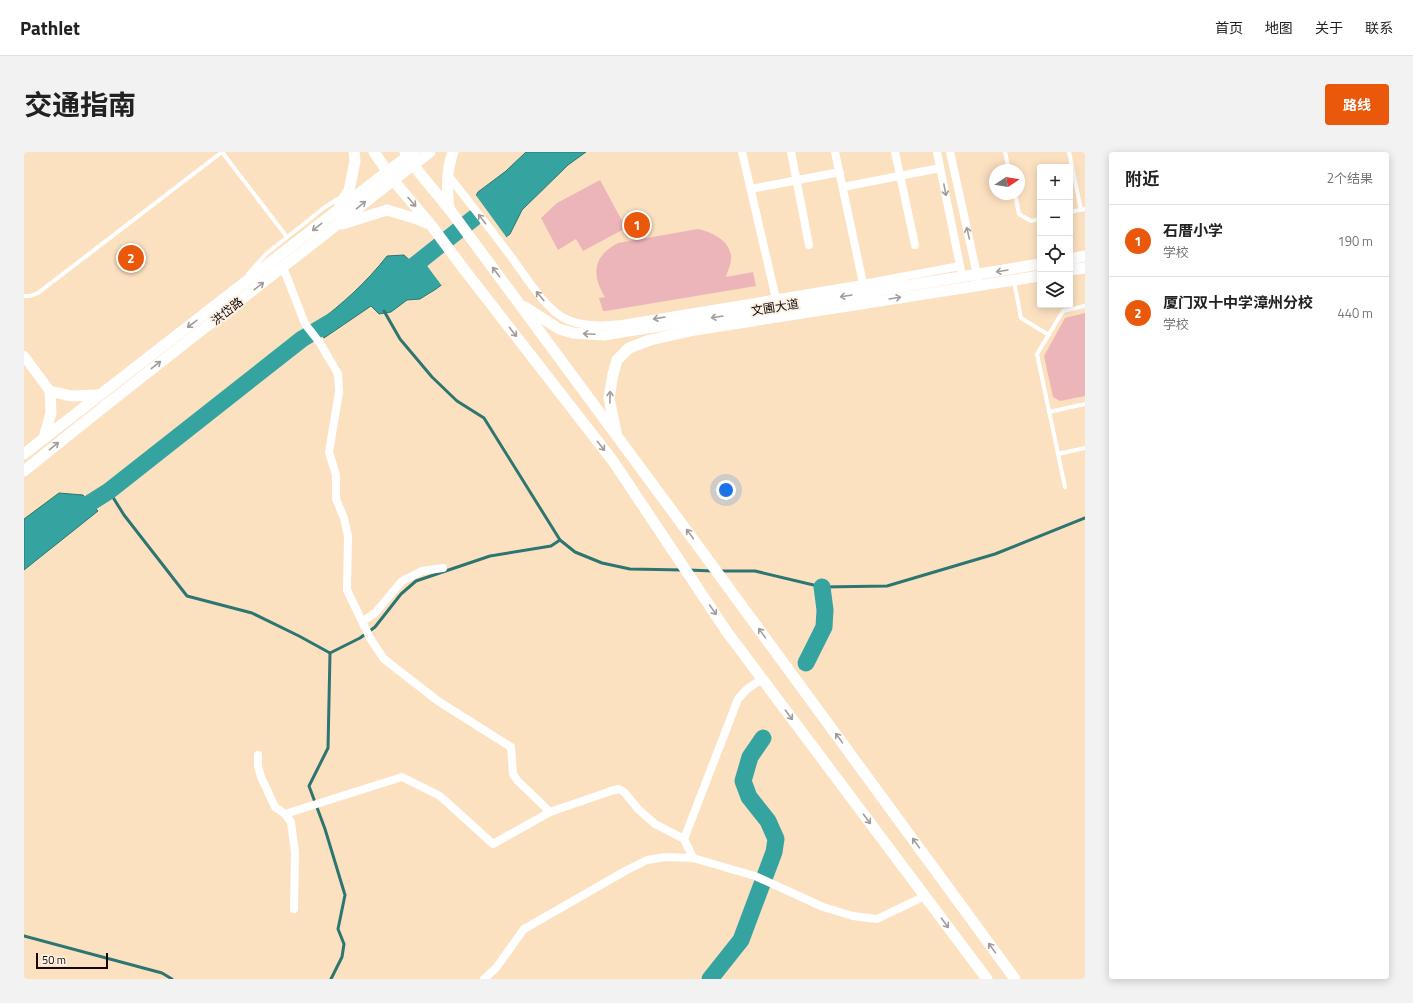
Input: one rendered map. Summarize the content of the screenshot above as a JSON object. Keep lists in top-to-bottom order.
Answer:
{
  "streets": {
    "main road": ["文圃大道", "洪岱路"]
  },
  "scale_bar": "50 m",
  "north": "right",
  "page": {
    "header": "Pathlet",
    "nav": [
      "首页",
      "地图",
      "关于",
      "联系"
    ],
    "title": "交通指南",
    "buttons": "路线",
    "heading": ["附近", "2个结果"],
    "map_buttons": ["+", "−"],
    "list": [
      {
        "mark": "1",
        "name": "石厝小学",
        "note": "学校",
        "value": "190 m"
      },
      {
        "mark": "2",
        "name": "厦门双十中学漳州分校",
        "note": "学校",
        "value": "440 m"
      }
    ],
    "pins": ["1", "2"],
    "scale": "50 m"
  }
}
